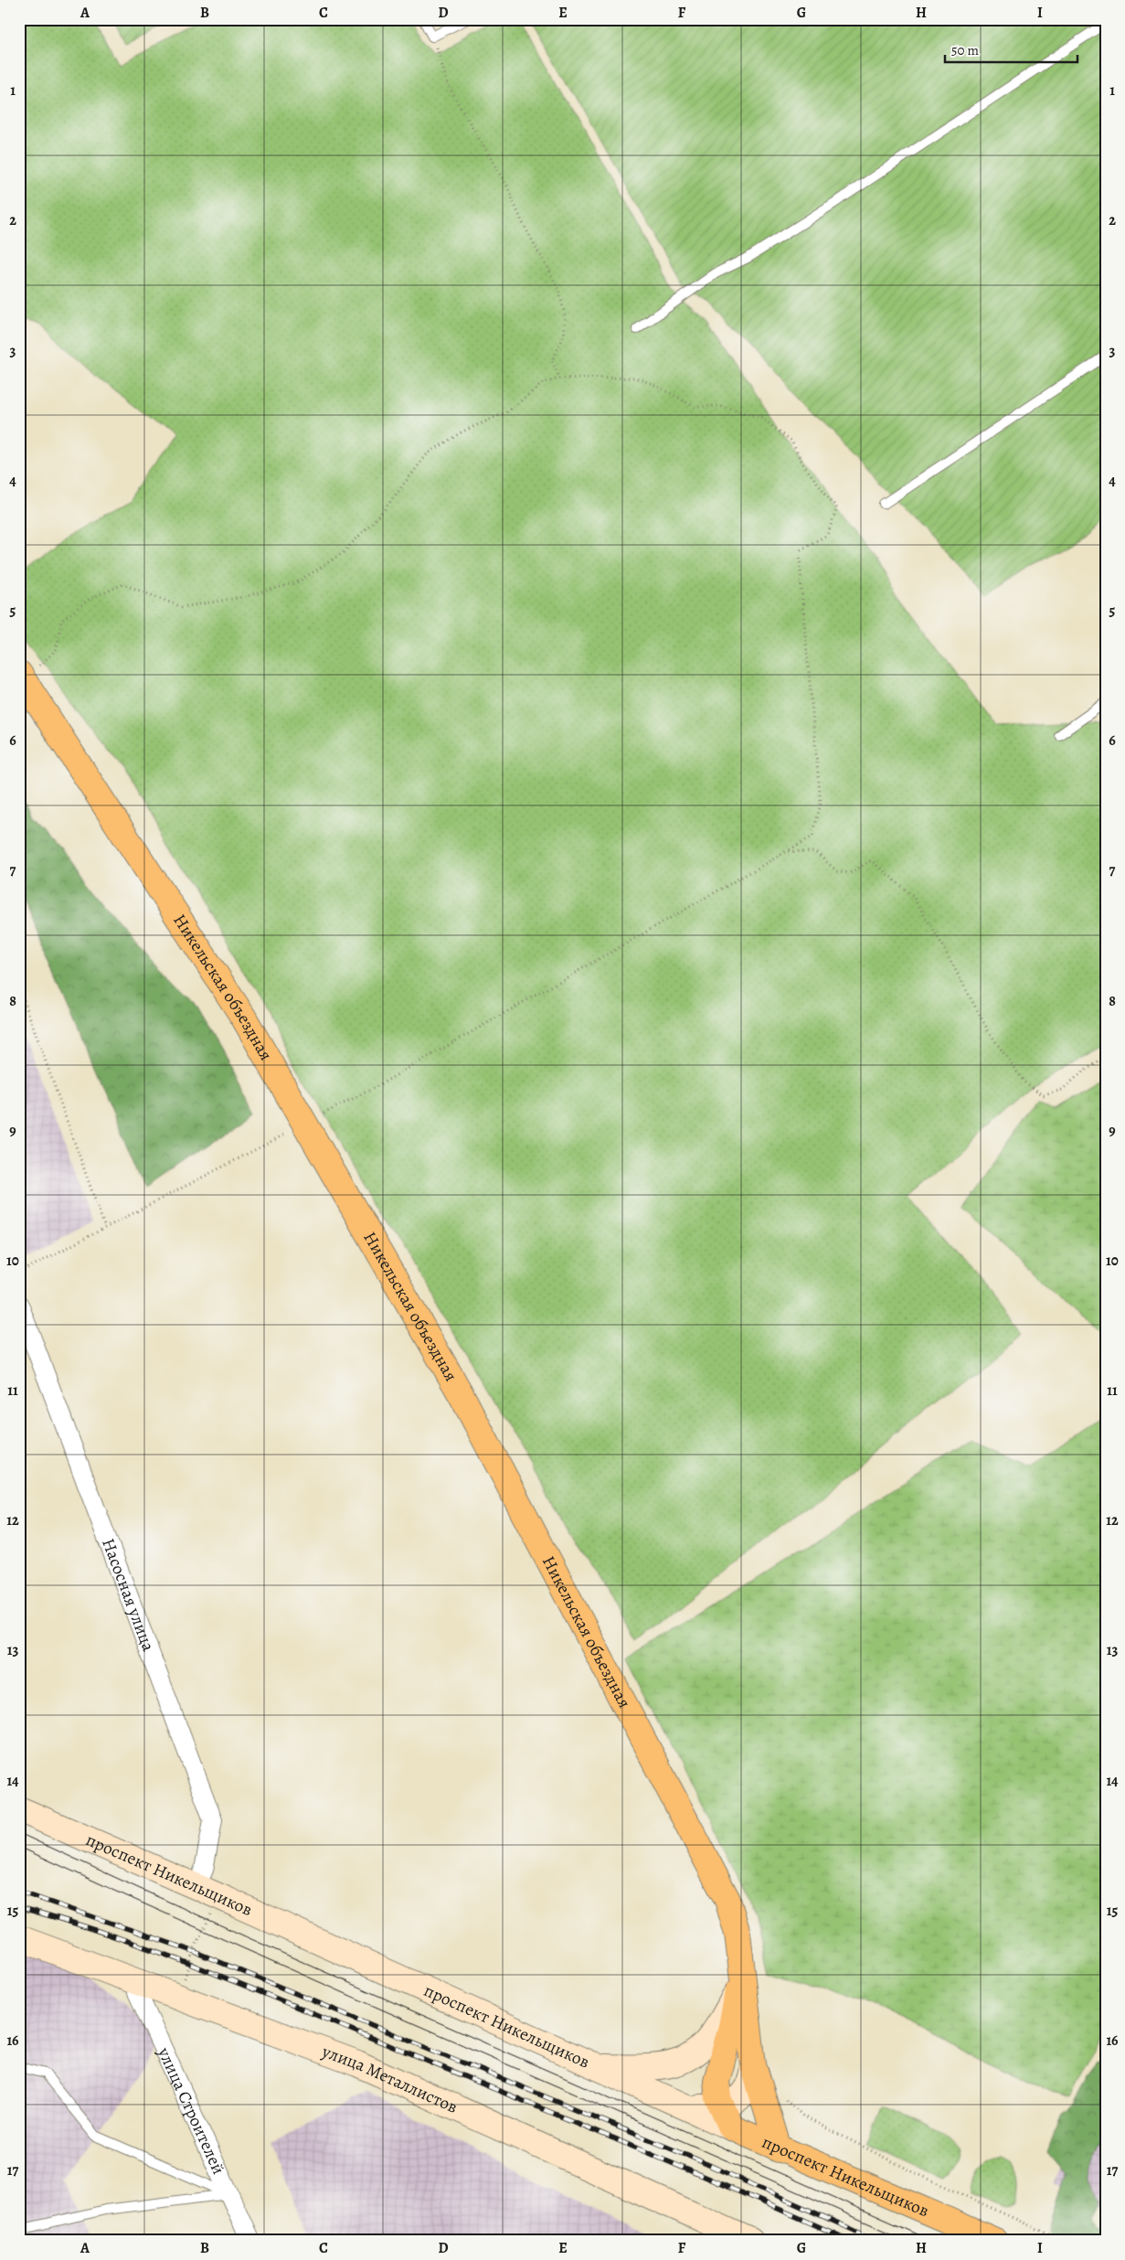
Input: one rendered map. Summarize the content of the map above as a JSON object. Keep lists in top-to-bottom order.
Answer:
{
  "streets": {
    "main road": ["Никельская объездная", "проспект Никельщиков", "улица Металлистов"],
    "street": ["Насосная улица", "улица Строителей"]
  },
  "crossings": [
    ["Никельская объездная", "проспект Никельщиков"],
    ["Насосная улица", "проспект Никельщиков"],
    ["улица Металлистов", "улица Строителей"]
  ],
  "scale_bar": "50 m",
  "grid": {
    "columns": [
      "A",
      "B",
      "C",
      "D",
      "E",
      "F",
      "G",
      "H",
      "I"
    ],
    "rows": [
      "1",
      "2",
      "3",
      "4",
      "5",
      "6",
      "7",
      "8",
      "9",
      "10",
      "11",
      "12",
      "13",
      "14",
      "15",
      "16",
      "17"
    ]
  }
}
